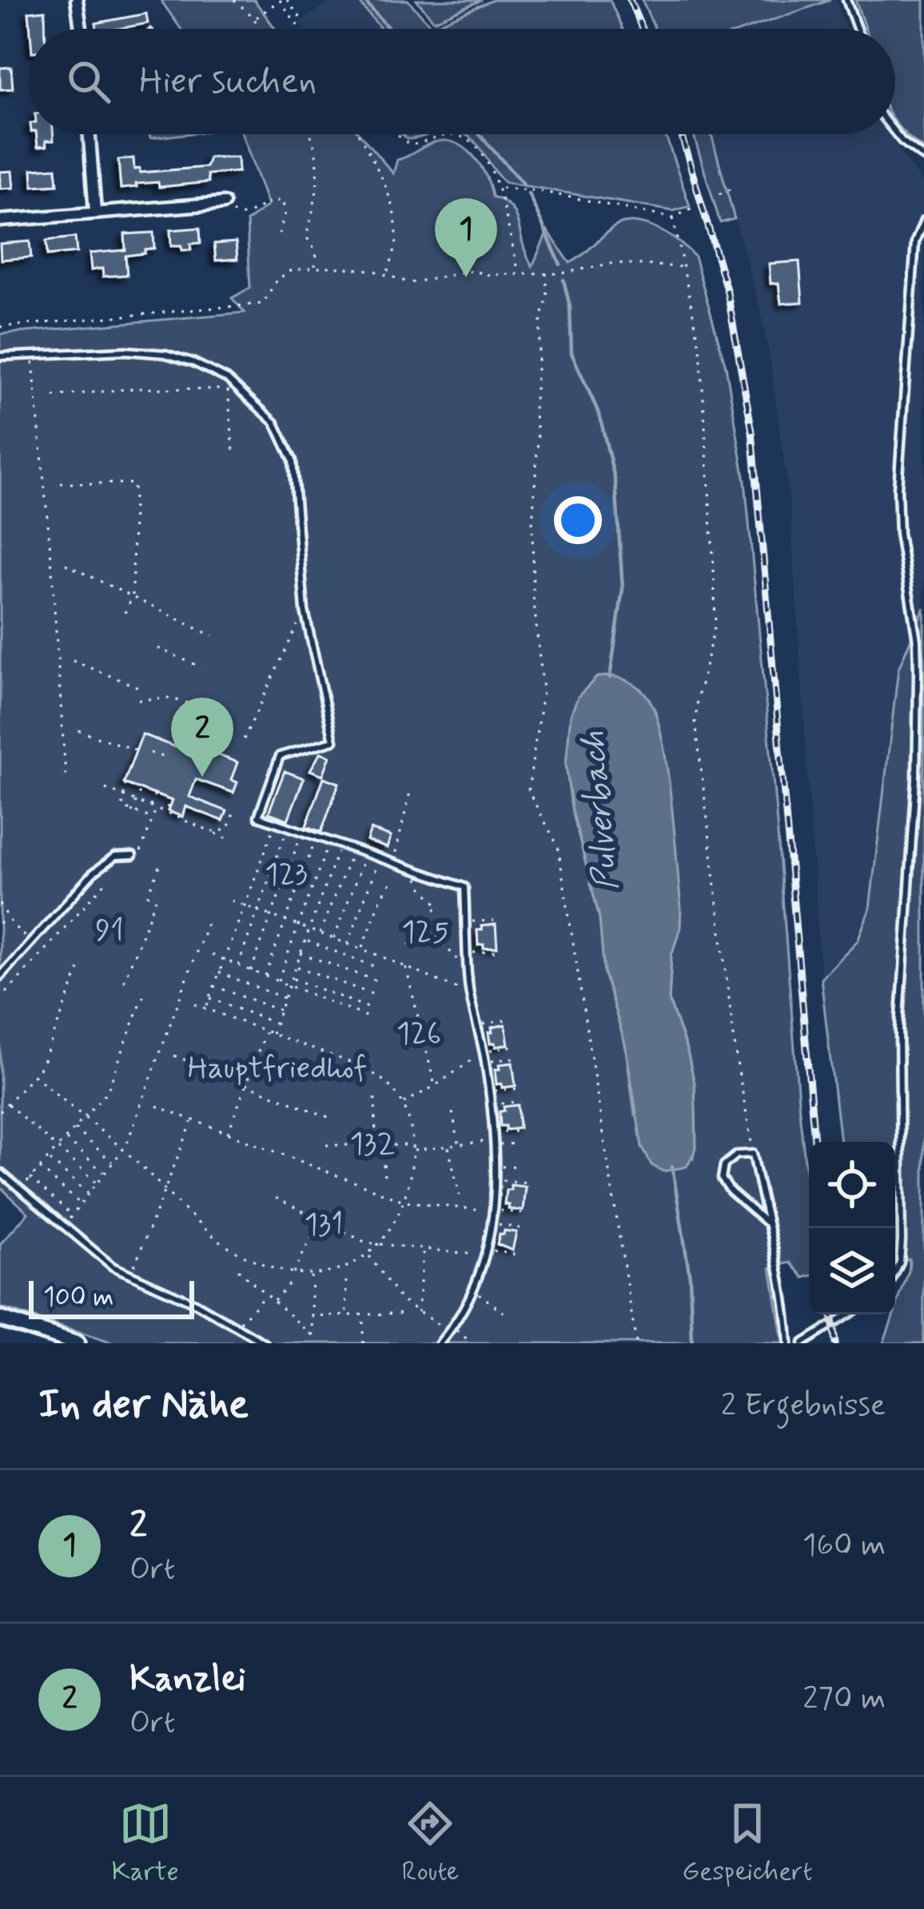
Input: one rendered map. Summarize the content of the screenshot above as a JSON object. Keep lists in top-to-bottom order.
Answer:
{
  "water": ["Pulverbach"],
  "parks": [
    "123",
    "91",
    "125",
    "126",
    "Hauptfriedhof",
    "132",
    "131"
  ],
  "scale_bar": "100 m",
  "page": {
    "search": "Hier suchen",
    "pins": ["1", "2"],
    "scale": "100 m",
    "heading": ["In der Nähe", "2 Ergebnisse"],
    "list": [
      {
        "mark": "1",
        "name": "2",
        "note": "Ort",
        "value": "160 m"
      },
      {
        "mark": "2",
        "name": "Kanzlei",
        "note": "Ort",
        "value": "270 m"
      }
    ],
    "nav": ["Karte", "Route", "Gespeichert"]
  }
}
